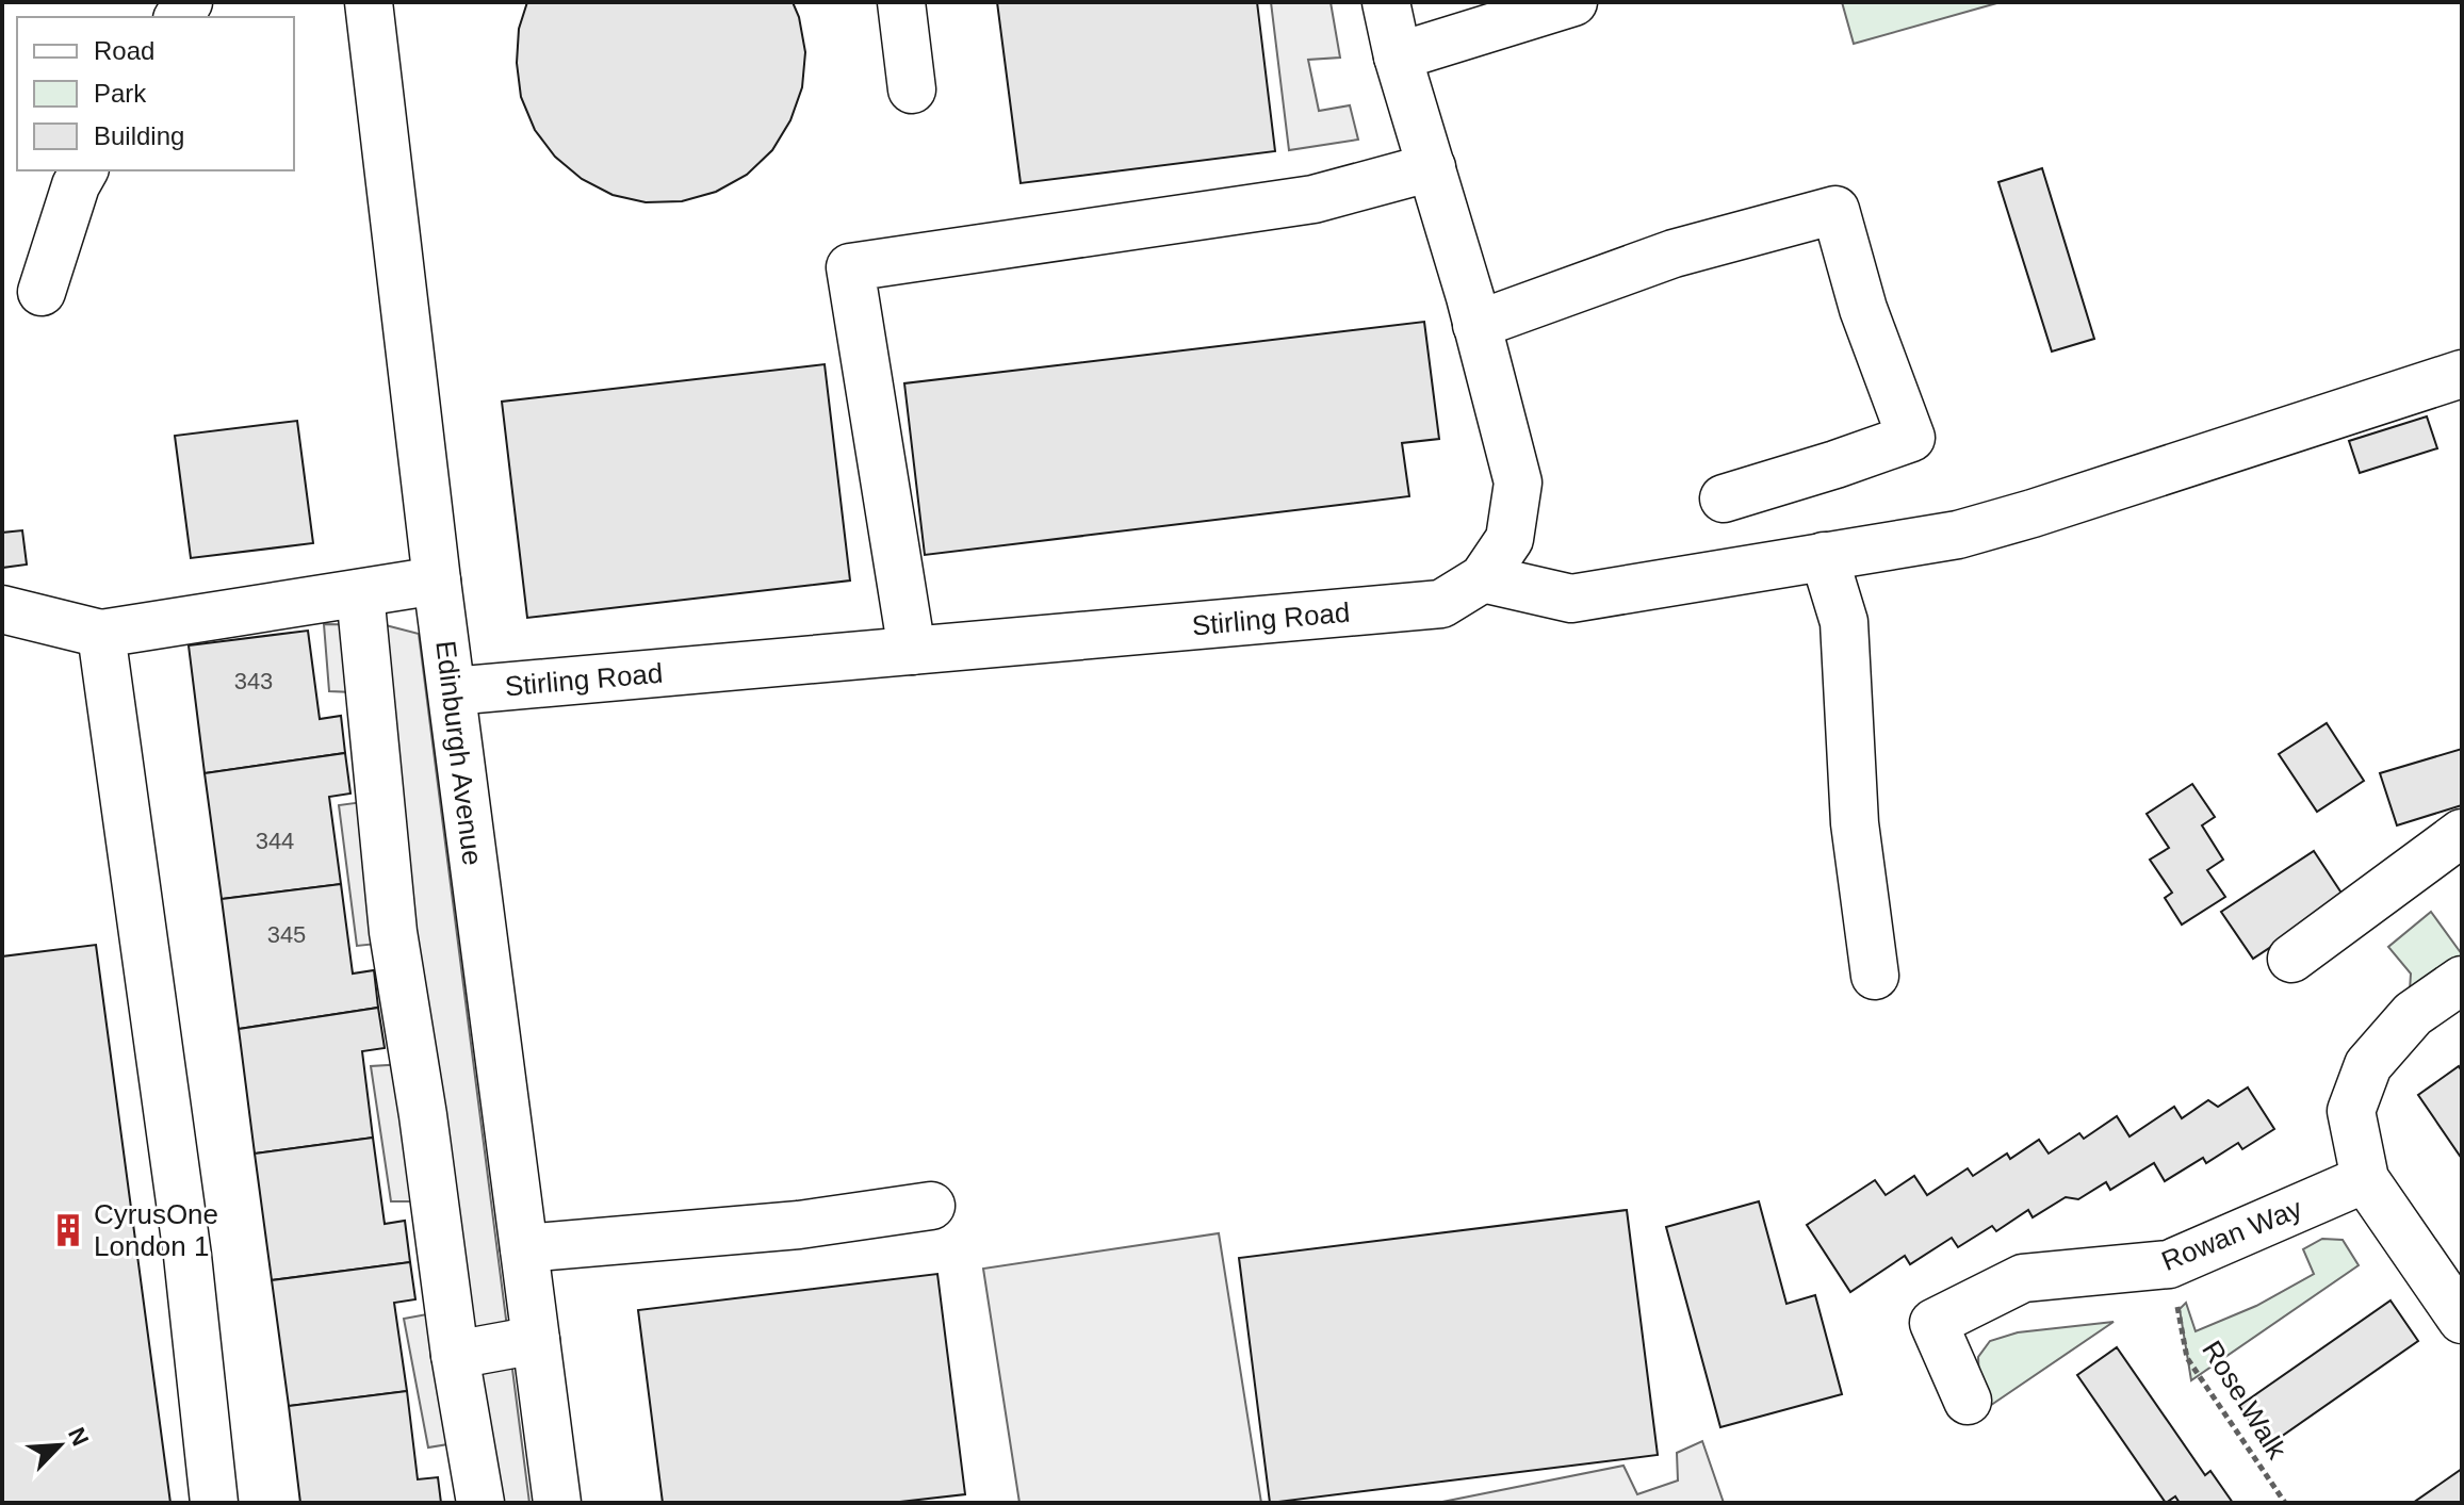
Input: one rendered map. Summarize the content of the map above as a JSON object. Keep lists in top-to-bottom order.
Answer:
{
  "streets": {
    "street": ["Stirling Road", "Edinburgh Avenue", "Rowan Way"],
    "path": ["Rose Walk"]
  },
  "crossings": [
    ["Stirling Road", "Edinburgh Avenue"],
    ["Rowan Way", "Rose Walk"]
  ],
  "places": {
    "building": ["CyrusOne London 1"]
  },
  "house_numbers": ["343", "344", "345"],
  "legend": ["Road", "Park", "Building"],
  "north": "top right"
}
